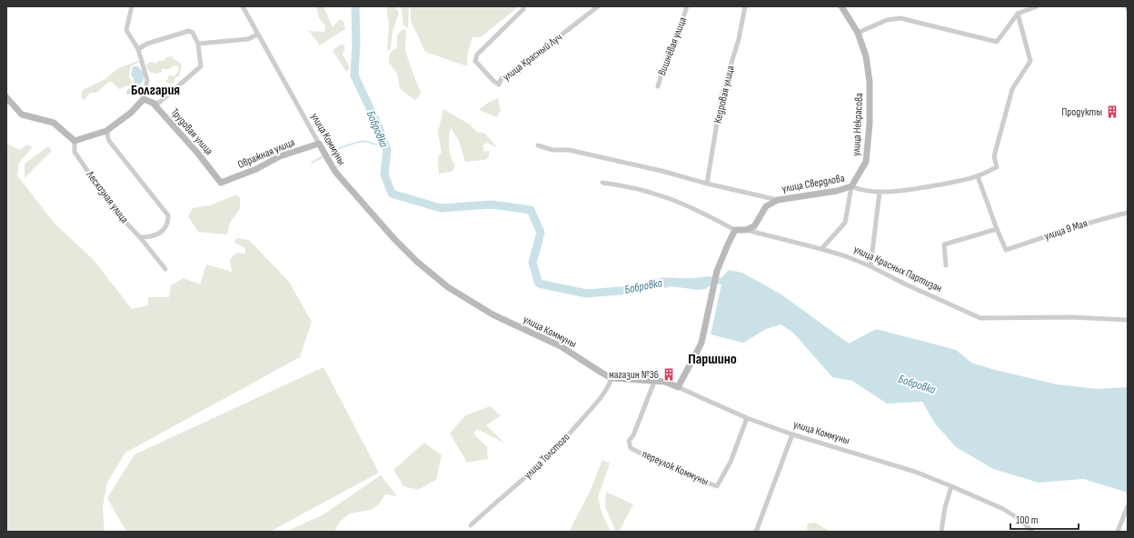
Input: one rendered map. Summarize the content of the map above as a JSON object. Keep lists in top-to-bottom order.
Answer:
{
  "streets": {
    "street": [
      "Вишнёвая улица",
      "улица Красный Луч",
      "Кедровая улица",
      "улица Некрасова",
      "Трудовая улица",
      "улица Коммуны",
      "Овражная улица",
      "улица Свердлова",
      "Лесхозная улица",
      "улица 9 Мая",
      "улица Красных Партизан",
      "улица Толстого",
      "переулок Коммуны"
    ]
  },
  "crossings": [
    ["Кедровая улица", "улица Свердлова"],
    ["улица Некрасова", "улица Свердлова"],
    ["улица Некрасова", "улица Красных Партизан"],
    ["Трудовая улица", "Овражная улица"],
    ["улица Коммуны", "Овражная улица"],
    ["улица Коммуны", "улица Толстого"],
    ["улица Коммуны", "переулок Коммуны"]
  ],
  "districts": ["Болгария", "Паршино"],
  "water": ["Бобровка"],
  "places": {
    "building": ["Продукты", "магазин №36"]
  },
  "scale_bar": "100 m"
}
